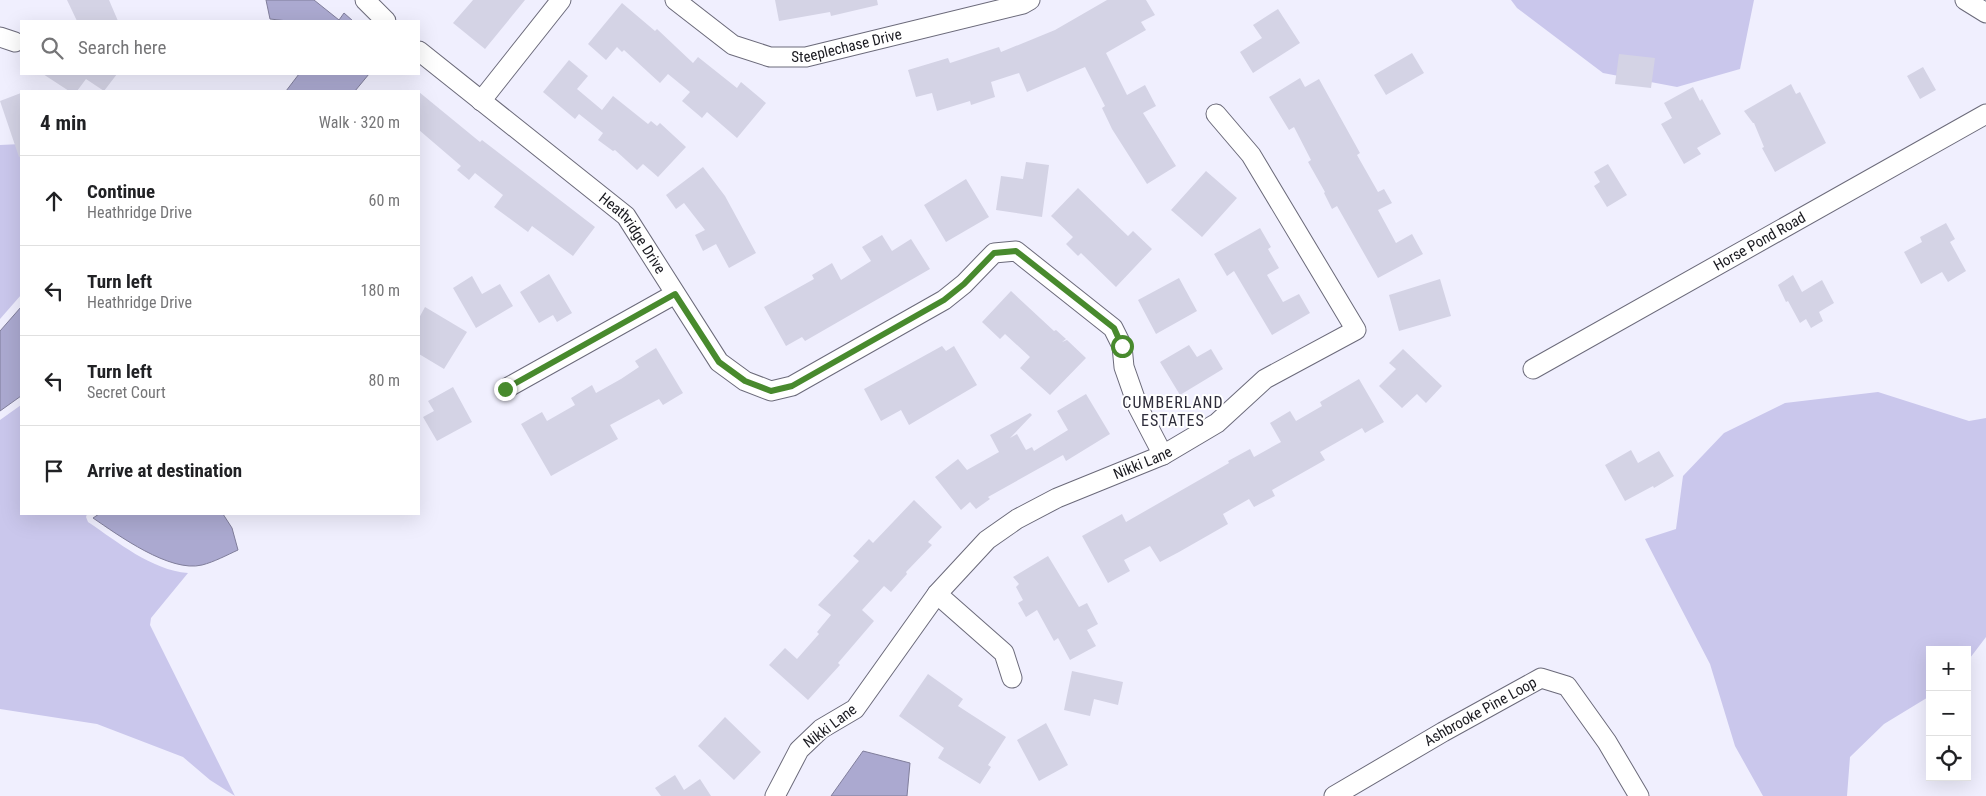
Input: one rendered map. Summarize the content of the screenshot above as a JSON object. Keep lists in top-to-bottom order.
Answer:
{
  "streets": {
    "street": [
      "Steeplechase Drive",
      "Heathridge Drive",
      "Horse Pond Road",
      "Nikki Lane",
      "Ashbrooke Pine Loop"
    ]
  },
  "crossings": [
    ["Heathridge Drive", "Nikki Lane"]
  ],
  "districts": ["CUMBERLAND ESTATES"],
  "page": {
    "search": "Search here",
    "heading": ["4 min", "Walk · 320 m"],
    "list": [
      ["Continue", "Heathridge Drive", "60 m"],
      ["Turn left", "Heathridge Drive", "180 m"],
      ["Turn left", "Secret Court", "80 m"],
      "Arrive at destination"
    ],
    "map_buttons": ["+", "−"]
  }
}
